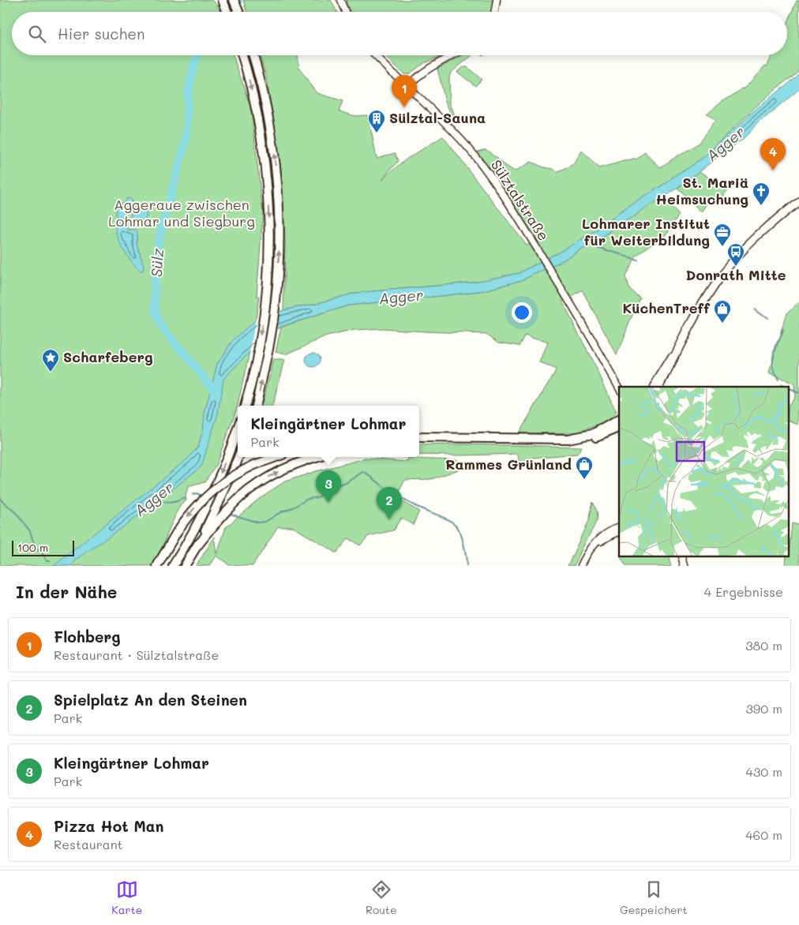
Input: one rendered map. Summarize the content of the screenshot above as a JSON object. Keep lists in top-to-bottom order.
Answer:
{
  "streets": {
    "main road": ["Sülztalstraße"]
  },
  "water": ["Agger", "Sülz"],
  "parks": ["Aggeraue zwischen Lohmar und Siegburg"],
  "places": {
    "building": ["Sülztal-Sauna"],
    "church": ["St. Mariä Heimsuchung"],
    "office": ["Lohmarer Institut für Weiterbildung"],
    "bus stop": ["Donrath Mitte"],
    "shop": ["KüchenTreff", "Rammes Grünland"],
    "place": ["Scharfeberg"]
  },
  "scale_bar": "100 m",
  "page": {
    "search": "Hier suchen",
    "pins": [
      "1",
      "4",
      "3",
      "2"
    ],
    "popup": ["Kleingärtner Lohmar", "Park"],
    "scale": "100 m",
    "heading": ["In der Nähe", "4 Ergebnisse"],
    "list": [
      {
        "mark": "1",
        "name": "Flohberg",
        "note": "Restaurant · Sülztalstraße",
        "value": "380 m"
      },
      {
        "mark": "2",
        "name": "Spielplatz An den Steinen",
        "note": "Park",
        "value": "390 m"
      },
      {
        "mark": "3",
        "name": "Kleingärtner Lohmar",
        "note": "Park",
        "value": "430 m"
      },
      {
        "mark": "4",
        "name": "Pizza Hot Man",
        "note": "Restaurant",
        "value": "460 m"
      }
    ],
    "nav": ["Karte", "Route", "Gespeichert"]
  }
}
